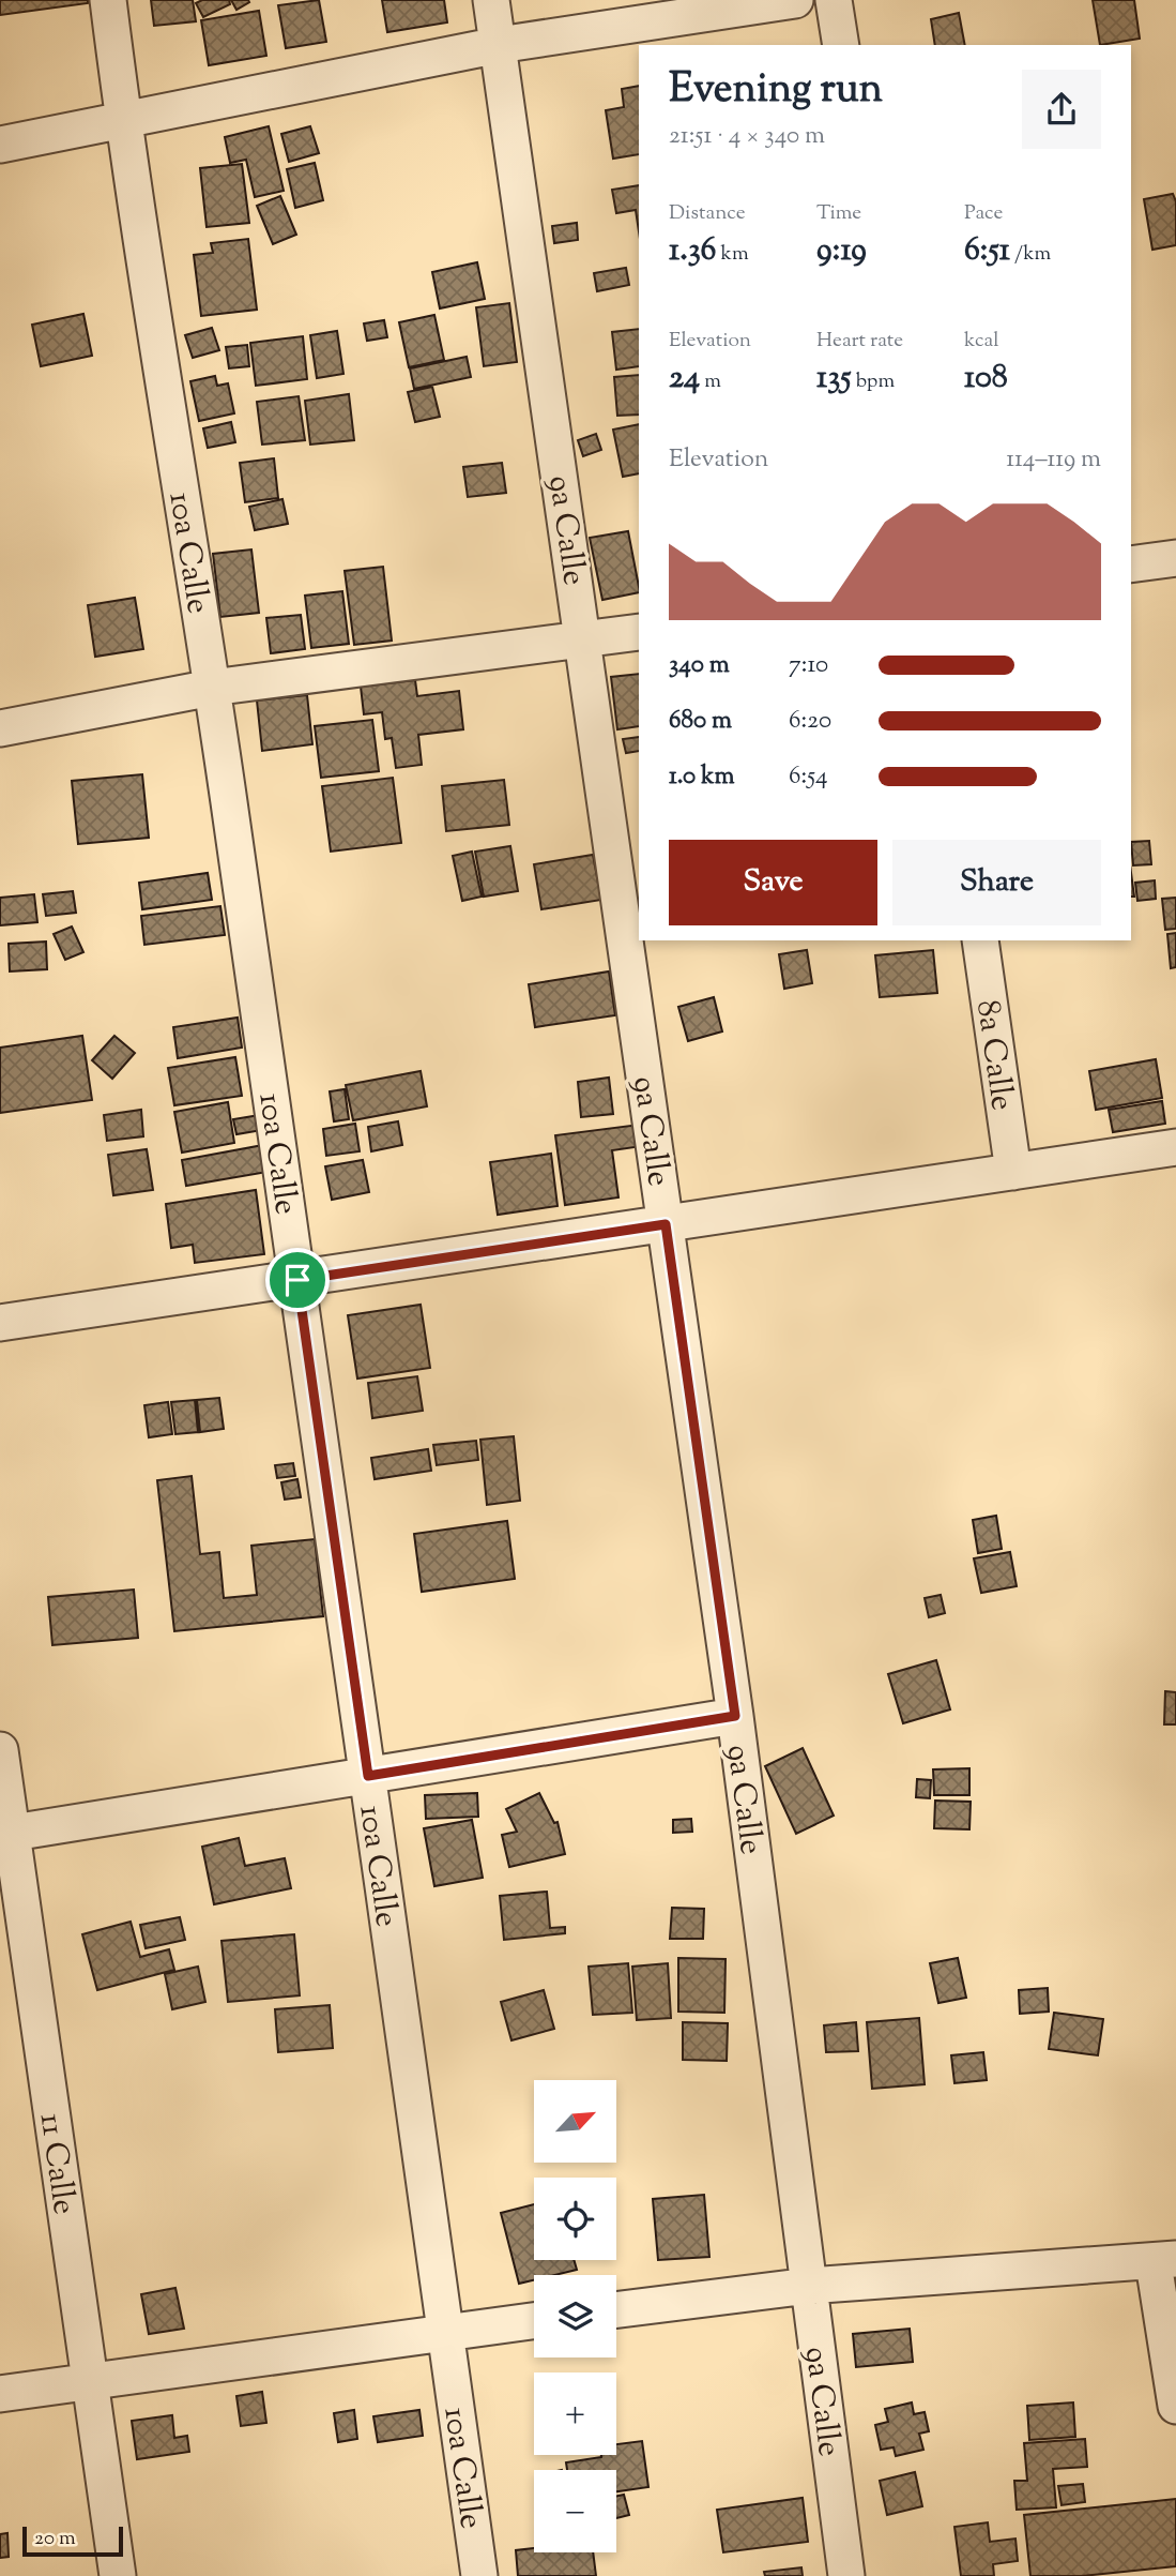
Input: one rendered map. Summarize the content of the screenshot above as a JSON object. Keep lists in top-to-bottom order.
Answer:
{
  "streets": {
    "street": [
      "9a Calle",
      "10a Calle",
      "8a Calle",
      "11 Calle"
    ]
  },
  "scale_bar": "20 m",
  "north": "top right",
  "page": {
    "heading": ["Evening run", "21:51 · 4 × 340 m"],
    "stats": [
      ["Distance", "1.36 km"],
      ["Time", "9:19"],
      ["Pace", "6:51 /km"],
      ["Elevation", "24 m"],
      ["Heart rate", "135 bpm"],
      ["kcal", "108"]
    ],
    "chart": ["Elevation", "114–119 m"],
    "list": [
      {
        "name": "340 m",
        "note": "7:10"
      },
      {
        "name": "680 m",
        "note": "6:20"
      },
      {
        "name": "1.0 km",
        "note": "6:54"
      }
    ],
    "buttons": ["Save", "Share"],
    "map_buttons": ["+", "−"],
    "scale": "20 m"
  }
}
